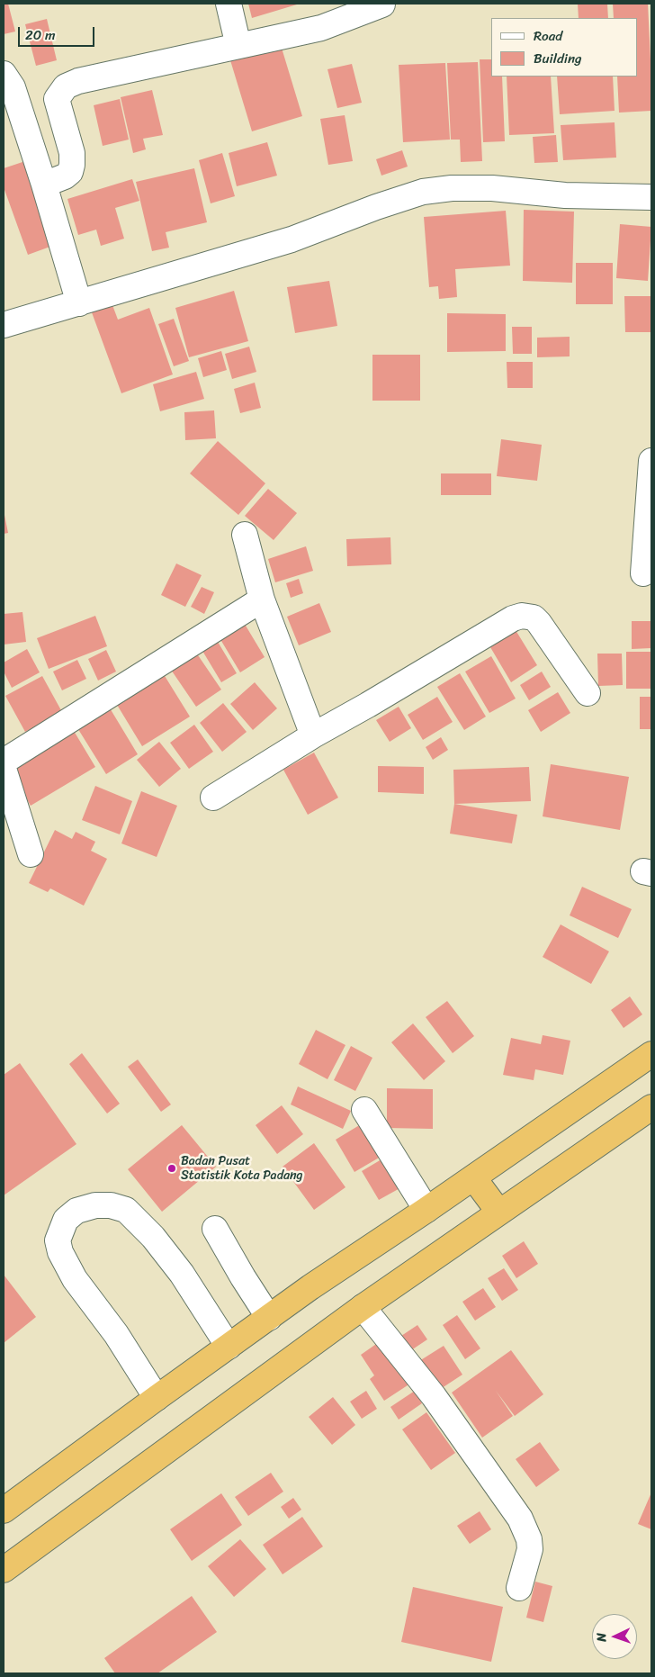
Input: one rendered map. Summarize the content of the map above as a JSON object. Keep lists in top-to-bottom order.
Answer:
{
  "places": ["Badan Pusat Statistik Kota Padang"],
  "legend": ["Road", "Building"],
  "scale_bar": "20 m",
  "north": "left"
}
